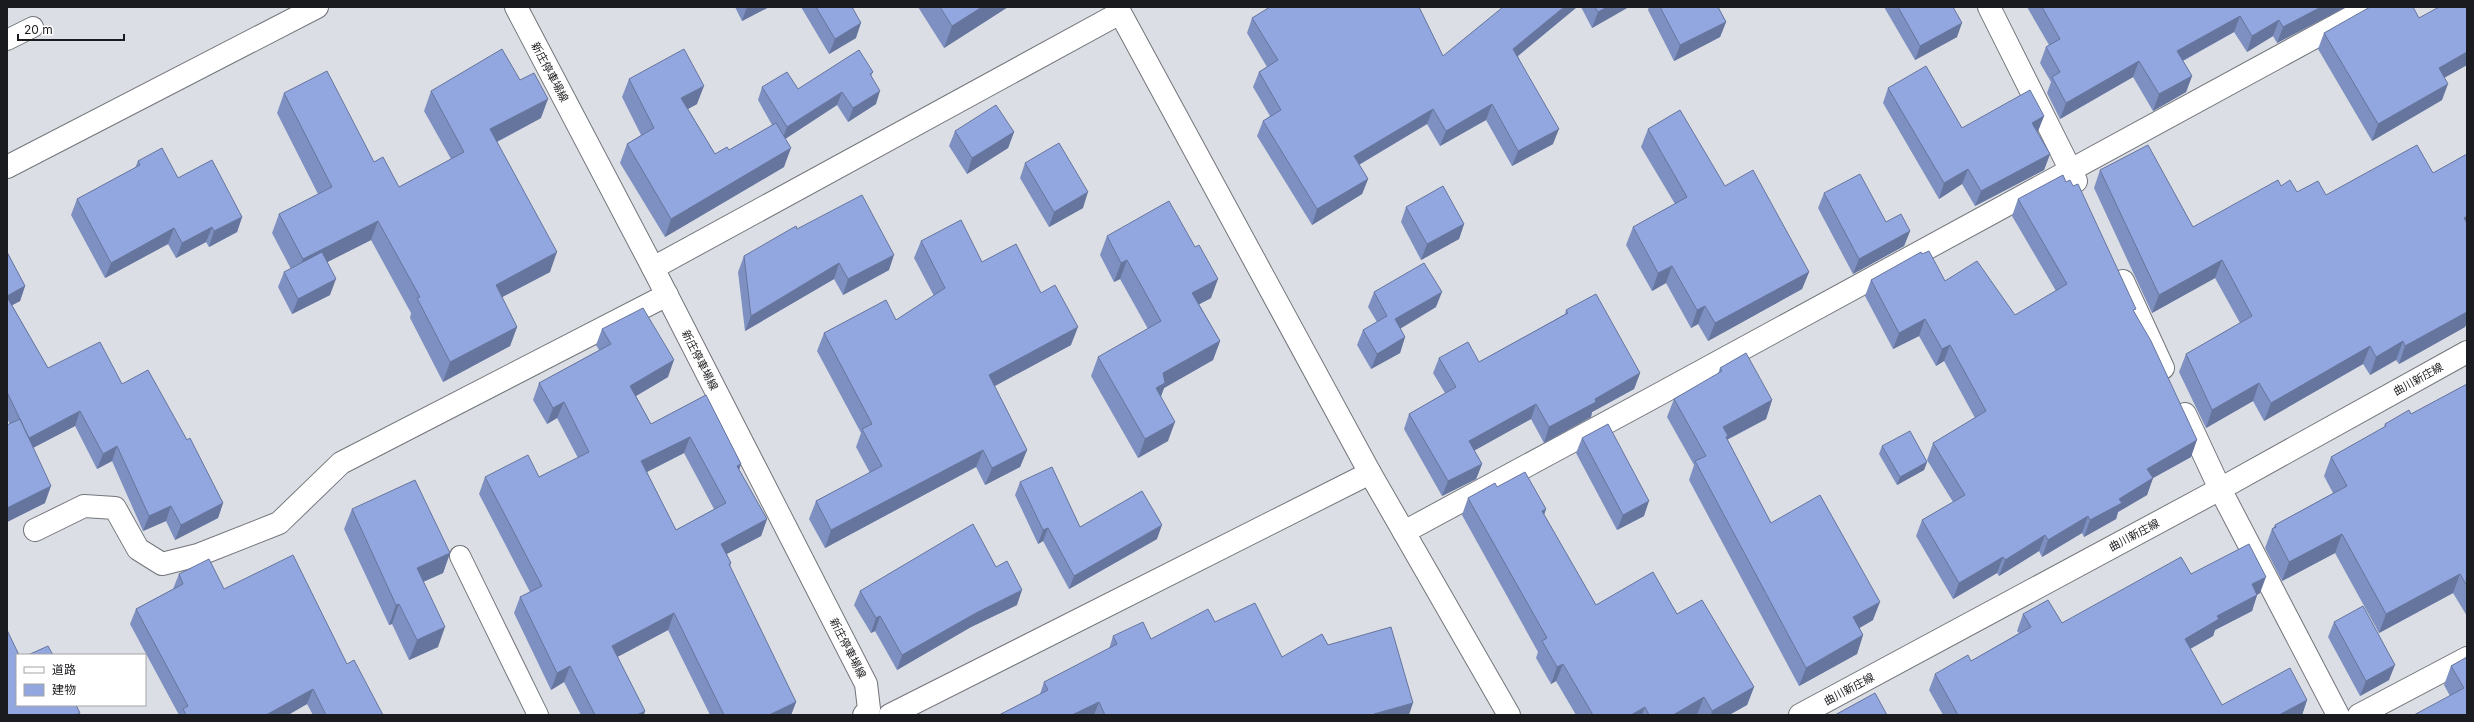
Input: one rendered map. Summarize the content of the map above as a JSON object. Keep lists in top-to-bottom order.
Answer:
{
  "streets": {
    "street": ["新庄停車場線", "曲川新庄線"]
  },
  "legend": ["道路", "建物"],
  "scale_bar": "20 m"
}
